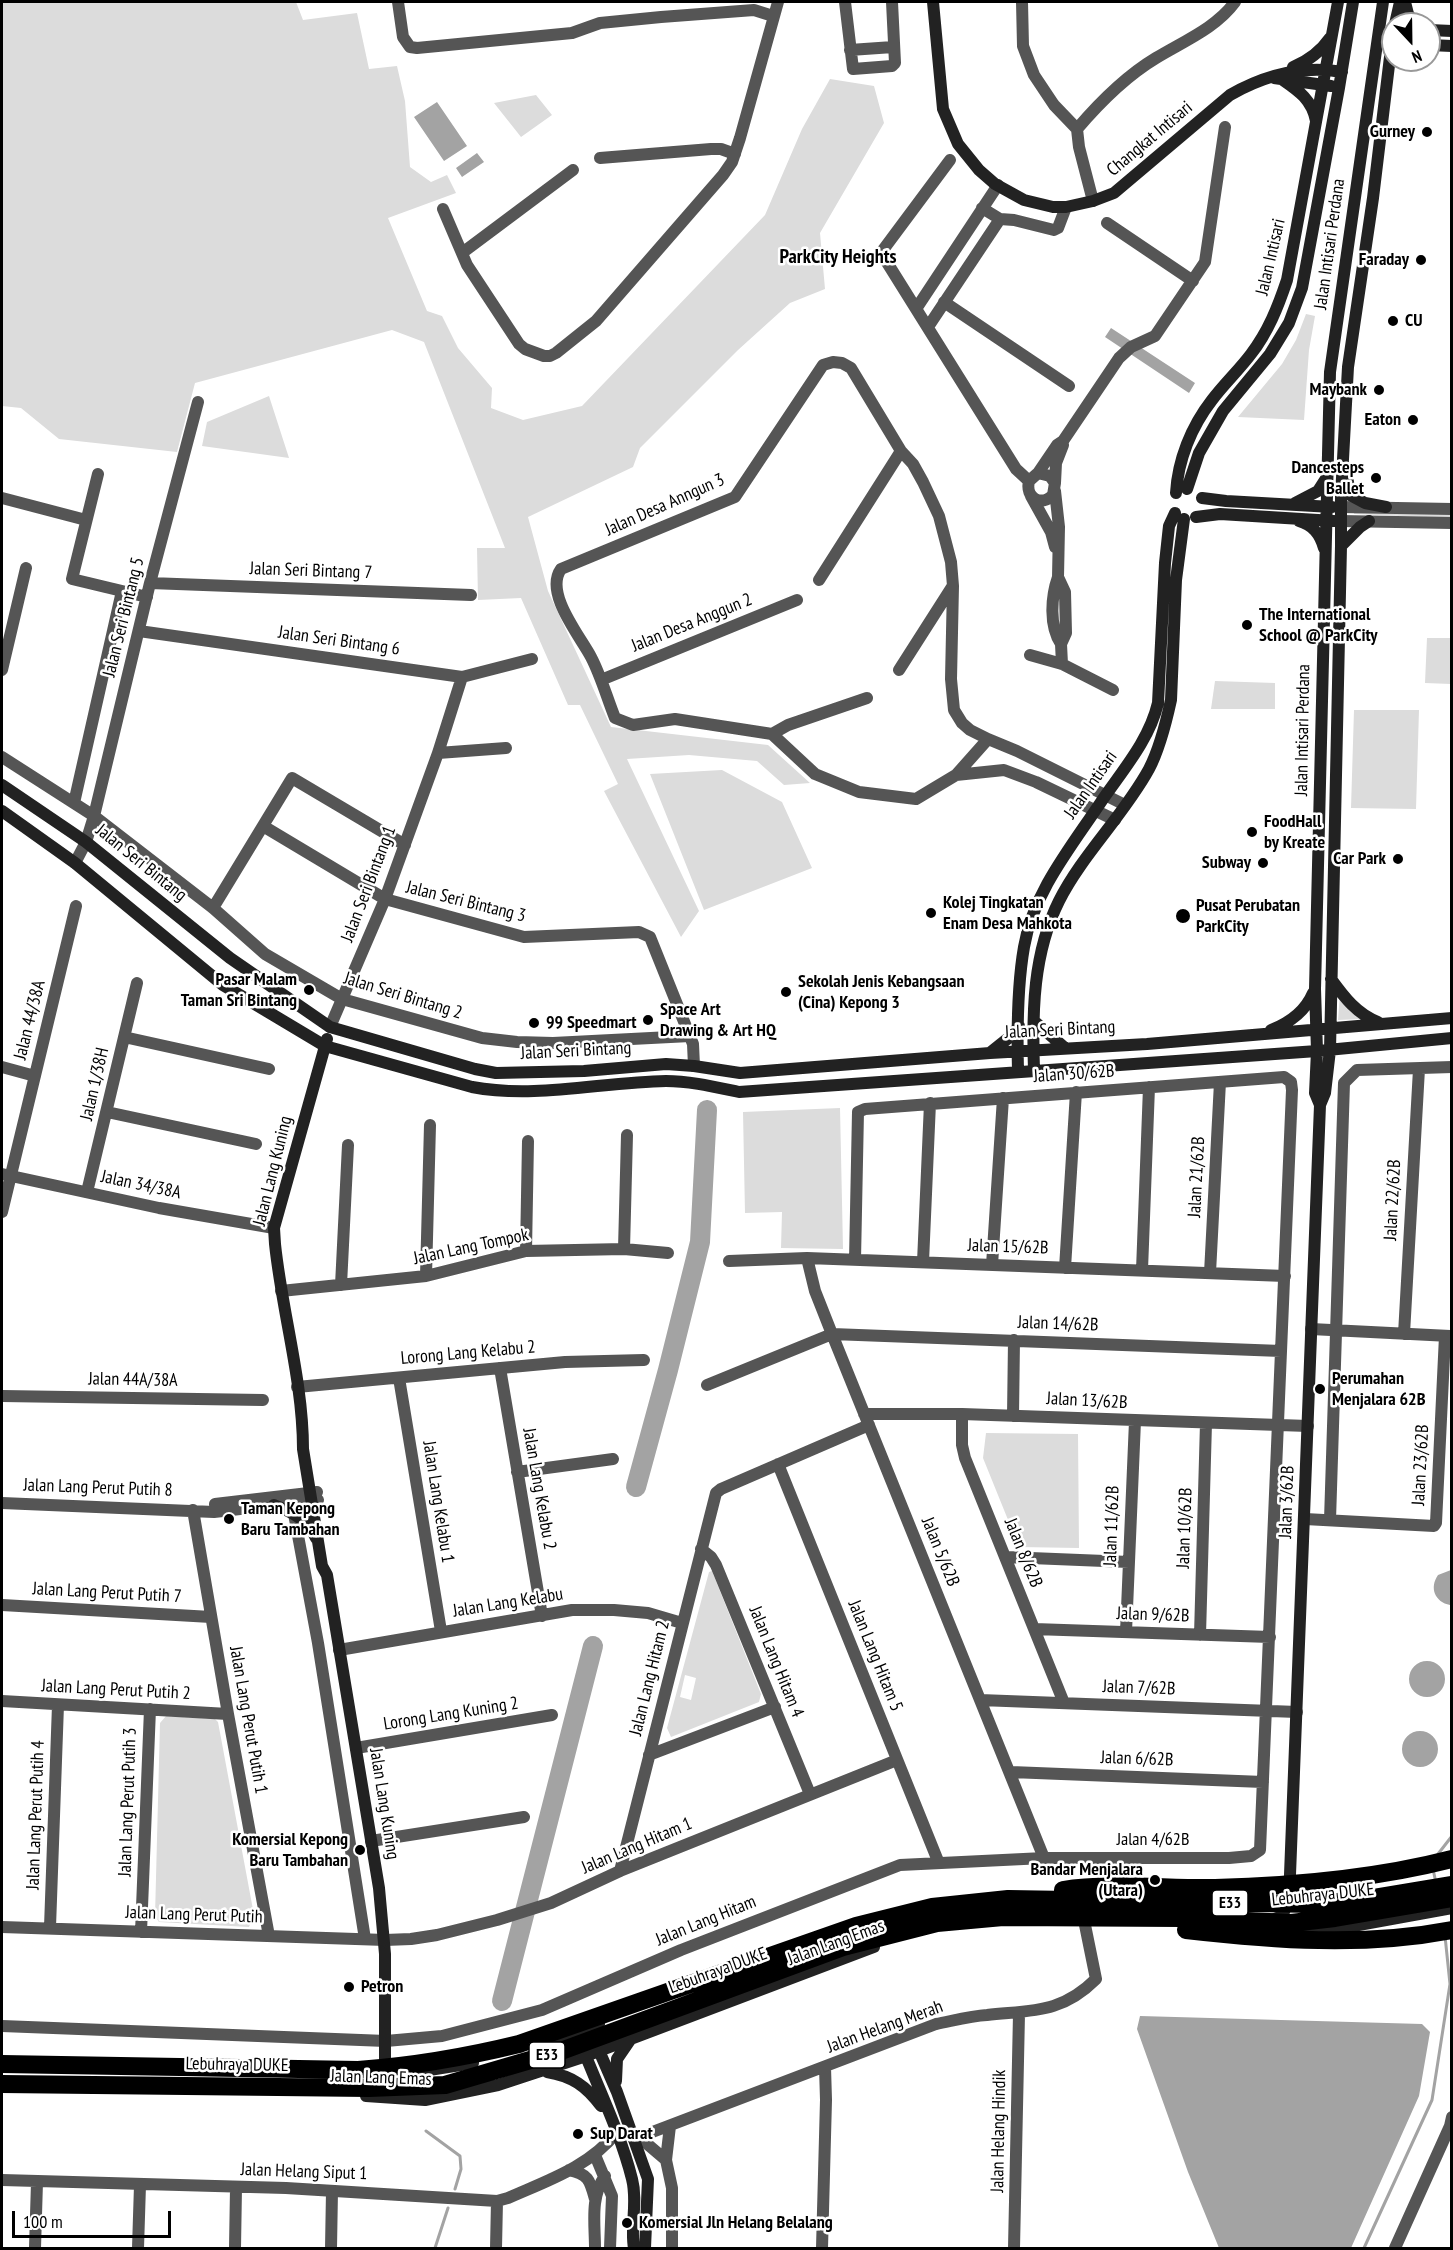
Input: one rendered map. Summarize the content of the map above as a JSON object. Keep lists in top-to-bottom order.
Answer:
{
  "streets": {
    "highway": ["Lebuhraya DUKE", "E33"],
    "street": [
      "Changkat Intisari",
      "Jalan Intisari Perdana",
      "Jalan Intisari",
      "Jalan Desa Anngun 3",
      "Jalan Seri Bintang 7",
      "Jalan Seri Bintang 5",
      "Jalan Desa Anggun 2",
      "Jalan Seri Bintang 6",
      "Jalan Seri Bintang",
      "Jalan Seri Bintang 1",
      "Jalan Seri Bintang 3",
      "Jalan Seri Bintang 2",
      "Jalan 44/38A",
      "Jalan 30/62B",
      "Jalan 1/38H",
      "Jalan Lang Kuning",
      "Jalan 21/62B",
      "Jalan 34/38A",
      "Jalan 22/62B",
      "Jalan Lang Tompok",
      "Jalan 15/62B",
      "Jalan 14/62B",
      "Lorong Lang Kelabu 2",
      "Jalan 44A/38A",
      "Jalan 13/62B",
      "Jalan 23/62B",
      "Jalan Lang Perut Putih 8",
      "Jalan Lang Kelabu 2",
      "Jalan Lang Kelabu 1",
      "Jalan 3/62B",
      "Jalan 11/62B",
      "Jalan 10/62B",
      "Jalan 5/62B",
      "Jalan 8/62B",
      "Jalan Lang Perut Putih 7",
      "Jalan Lang Kelabu",
      "Jalan 9/62B",
      "Jalan Lang Hitam 5",
      "Jalan Lang Hitam 4",
      "Jalan Lang Hitam 2",
      "Jalan 7/62B",
      "Jalan Lang Perut Putih 2",
      "Lorong Lang Kuning 2",
      "Jalan Lang Perut Putih 1",
      "Jalan 6/62B",
      "Jalan Lang Perut Putih 3",
      "Jalan Lang Perut Putih 4",
      "Jalan 4/62B",
      "Jalan Lang Hitam 1",
      "Jalan Lang Perut Putih",
      "Jalan Lang Hitam",
      "Jalan Lang Emas",
      "Jalan Helang Merah",
      "Jalan Helang Hindik",
      "Jalan Helang Siput 1"
    ]
  },
  "crossings": [
    ["Changkat Intisari", "Jalan Intisari"],
    ["Jalan Intisari Perdana", "Jalan Seri Bintang"],
    ["Jalan Intisari Perdana", "Jalan 3/62B"],
    ["Jalan Intisari", "Jalan Seri Bintang"],
    ["Jalan Desa Anngun 3", "Jalan Desa Anggun 2"],
    ["Jalan Seri Bintang 7", "Jalan Seri Bintang 5"],
    ["Jalan Seri Bintang 5", "Jalan Seri Bintang 6"],
    ["Jalan Seri Bintang 5", "Jalan Seri Bintang"],
    ["Jalan Seri Bintang 5", "Jalan Seri Bintang 2"],
    ["Jalan Seri Bintang 6", "Jalan Seri Bintang 1"],
    ["Jalan Seri Bintang", "Jalan Seri Bintang 1"],
    ["Jalan Seri Bintang", "Jalan Seri Bintang 3"],
    ["Jalan Seri Bintang", "Jalan Lang Kuning"],
    ["Jalan Seri Bintang", "Jalan 3/62B"],
    ["Jalan Seri Bintang 1", "Jalan Seri Bintang 3"],
    ["Jalan Seri Bintang 1", "Jalan Seri Bintang 2"],
    ["Jalan Seri Bintang 1", "Jalan Lang Kuning"],
    ["Jalan Seri Bintang 3", "Jalan Seri Bintang 2"],
    ["Jalan 44/38A", "Jalan 34/38A"],
    ["Jalan 30/62B", "Jalan 21/62B"],
    ["Jalan 30/62B", "Jalan 15/62B"],
    ["Jalan 30/62B", "Jalan 3/62B"],
    ["Jalan 1/38H", "Jalan 34/38A"],
    ["Jalan Lang Kuning", "Jalan 34/38A"],
    ["Jalan Lang Kuning", "Jalan Lang Tompok"],
    ["Jalan Lang Kuning", "Lorong Lang Kelabu 2"],
    ["Jalan Lang Kuning", "Jalan Lang Perut Putih 8"],
    ["Jalan Lang Kuning", "Jalan Lang Kelabu"],
    ["Jalan Lang Kuning", "Lorong Lang Kuning 2"],
    ["Jalan Lang Kuning", "Jalan Lang Hitam 1"],
    ["Jalan Lang Kuning", "Jalan Lang Perut Putih"],
    ["Jalan Lang Kuning", "Jalan Lang Hitam"],
    ["Jalan Lang Kuning", "Jalan Lang Emas"],
    ["Jalan 21/62B", "Jalan 15/62B"],
    ["Jalan 15/62B", "Jalan 3/62B"],
    ["Jalan 15/62B", "Jalan 5/62B"],
    ["Jalan 14/62B", "Jalan 3/62B"],
    ["Jalan 14/62B", "Jalan 5/62B"],
    ["Lorong Lang Kelabu 2", "Jalan Lang Kelabu 2"],
    ["Lorong Lang Kelabu 2", "Jalan Lang Kelabu 1"],
    ["Jalan 13/62B", "Jalan 3/62B"],
    ["Jalan 13/62B", "Jalan 11/62B"],
    ["Jalan 13/62B", "Jalan 10/62B"],
    ["Jalan 13/62B", "Jalan 5/62B"],
    ["Jalan 13/62B", "Jalan 8/62B"],
    ["Jalan Lang Perut Putih 8", "Jalan Lang Perut Putih 1"],
    ["Jalan Lang Kelabu 2", "Jalan Lang Kelabu"],
    ["Jalan Lang Kelabu 1", "Jalan Lang Kelabu"],
    ["Jalan 3/62B", "Jalan 9/62B"],
    ["Jalan 3/62B", "Jalan 7/62B"],
    ["Jalan 3/62B", "Jalan 6/62B"],
    ["Jalan 3/62B", "Jalan 4/62B"],
    ["Jalan 3/62B", "Jalan Lang Emas"],
    ["Jalan 11/62B", "Jalan 9/62B"],
    ["Jalan 10/62B", "Jalan 9/62B"],
    ["Jalan 5/62B", "Jalan 7/62B"],
    ["Jalan 5/62B", "Jalan 6/62B"],
    ["Jalan 5/62B", "Jalan 4/62B"],
    ["Jalan 5/62B", "Jalan Lang Hitam"],
    ["Jalan 8/62B", "Jalan 9/62B"],
    ["Jalan 8/62B", "Jalan 7/62B"],
    ["Jalan Lang Perut Putih 7", "Jalan Lang Perut Putih 1"],
    ["Jalan Lang Kelabu", "Jalan Lang Hitam 2"],
    ["Jalan Lang Hitam 5", "Jalan Lang Hitam 2"],
    ["Jalan Lang Hitam 5", "Jalan Lang Hitam 1"],
    ["Jalan Lang Hitam 5", "Jalan Lang Hitam"],
    ["Jalan Lang Hitam 4", "Jalan Lang Hitam 2"],
    ["Jalan Lang Hitam 4", "Jalan Lang Hitam 1"],
    ["Jalan Lang Hitam 2", "Jalan Lang Hitam 1"],
    ["Jalan Lang Perut Putih 2", "Jalan Lang Perut Putih 1"],
    ["Jalan Lang Perut Putih 2", "Jalan Lang Perut Putih 3"],
    ["Jalan Lang Perut Putih 2", "Jalan Lang Perut Putih 4"],
    ["Jalan Lang Perut Putih 1", "Jalan Lang Perut Putih"],
    ["Jalan Lang Perut Putih 3", "Jalan Lang Perut Putih"],
    ["Jalan Lang Perut Putih 4", "Jalan Lang Perut Putih"],
    ["Jalan 4/62B", "Jalan Lang Hitam"],
    ["Jalan Lang Hitam 1", "Jalan Lang Perut Putih"],
    ["Lebuhraya DUKE", "Jalan Lang Emas"],
    ["Lebuhraya DUKE", "Jalan Helang Merah"],
    ["Jalan Lang Emas", "Jalan Helang Merah"],
    ["Jalan Helang Merah", "Jalan Helang Hindik"]
  ],
  "districts": ["ParkCity Heights"],
  "places": [
    "Gurney",
    "Faraday",
    "CU",
    "Maybank",
    "Eaton",
    "Dancesteps Ballet",
    "The International School @ ParkCity",
    "FoodHall by Kreate",
    "Car Park",
    "Subway",
    "Kolej Tingkatan Enam Desa Mahkota",
    "Pusat Perubatan ParkCity",
    "Pasar Malam Taman Sri Bintang",
    "Sekolah Jenis Kebangsaan (Cina) Kepong 3",
    "Space Art Drawing & Art HQ",
    "99 Speedmart",
    "Perumahan Menjalara 62B",
    "Taman Kepong Baru Tambahan",
    "Komersial Kepong Baru Tambahan",
    "Bandar Menjalara (Utara)",
    "Petron",
    "Sup Darat",
    "Komersial Jln Helang Belalang"
  ],
  "scale_bar": "100 m",
  "north": "bottom"
}
